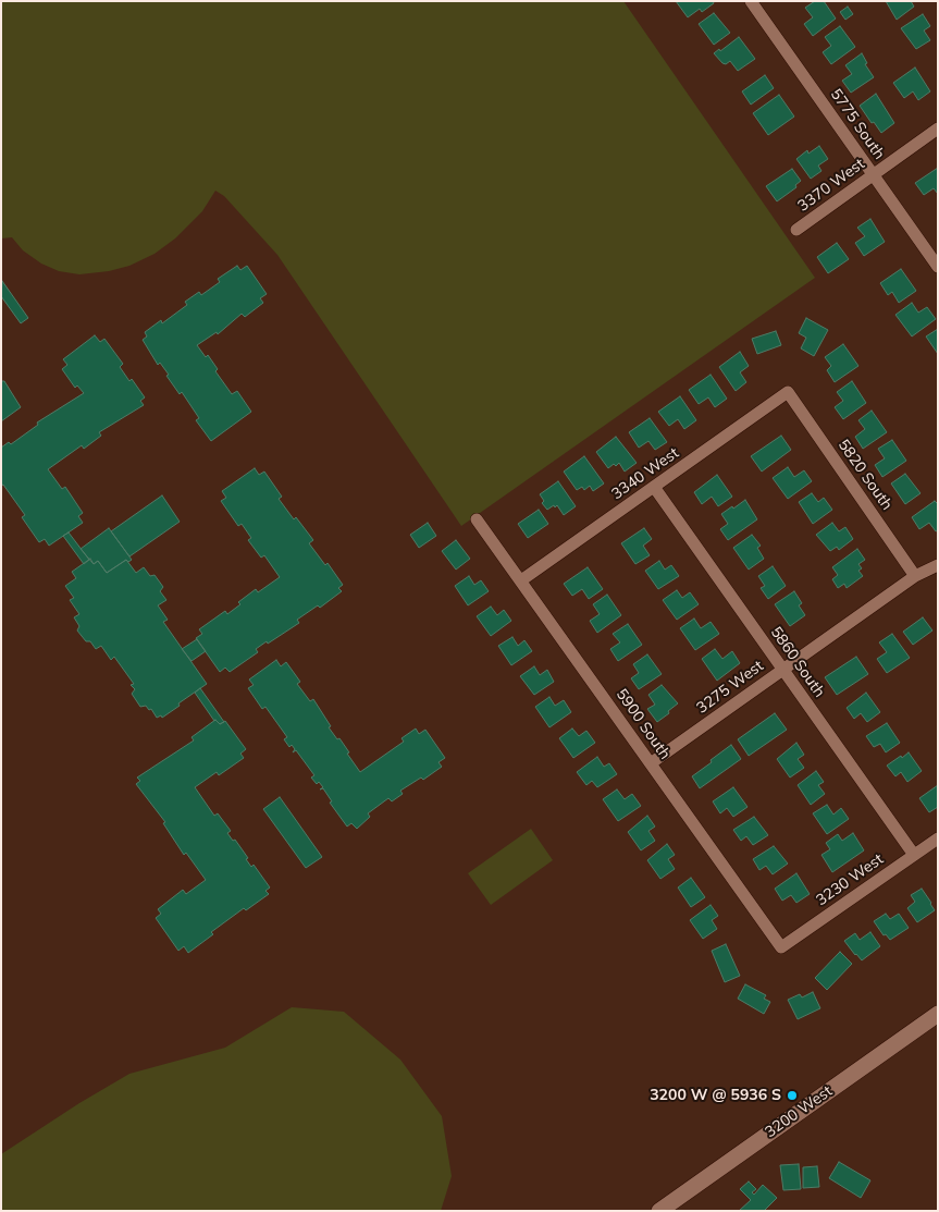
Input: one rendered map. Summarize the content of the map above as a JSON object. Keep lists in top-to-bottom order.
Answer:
{
  "streets": {
    "street": [
      "5775 South",
      "3370 West",
      "3340 West",
      "5820 South",
      "5860 South",
      "3275 West",
      "5900 South",
      "3230 West",
      "3200 West"
    ]
  },
  "crossings": [
    ["5775 South", "3370 West"],
    ["3340 West", "5820 South"],
    ["3340 West", "5860 South"],
    ["3340 West", "5900 South"],
    ["5820 South", "3275 West"],
    ["5860 South", "3275 West"],
    ["5860 South", "3230 West"],
    ["3275 West", "5900 South"],
    ["5900 South", "3230 West"]
  ],
  "places": ["3200 W @ 5936 S"]
}
